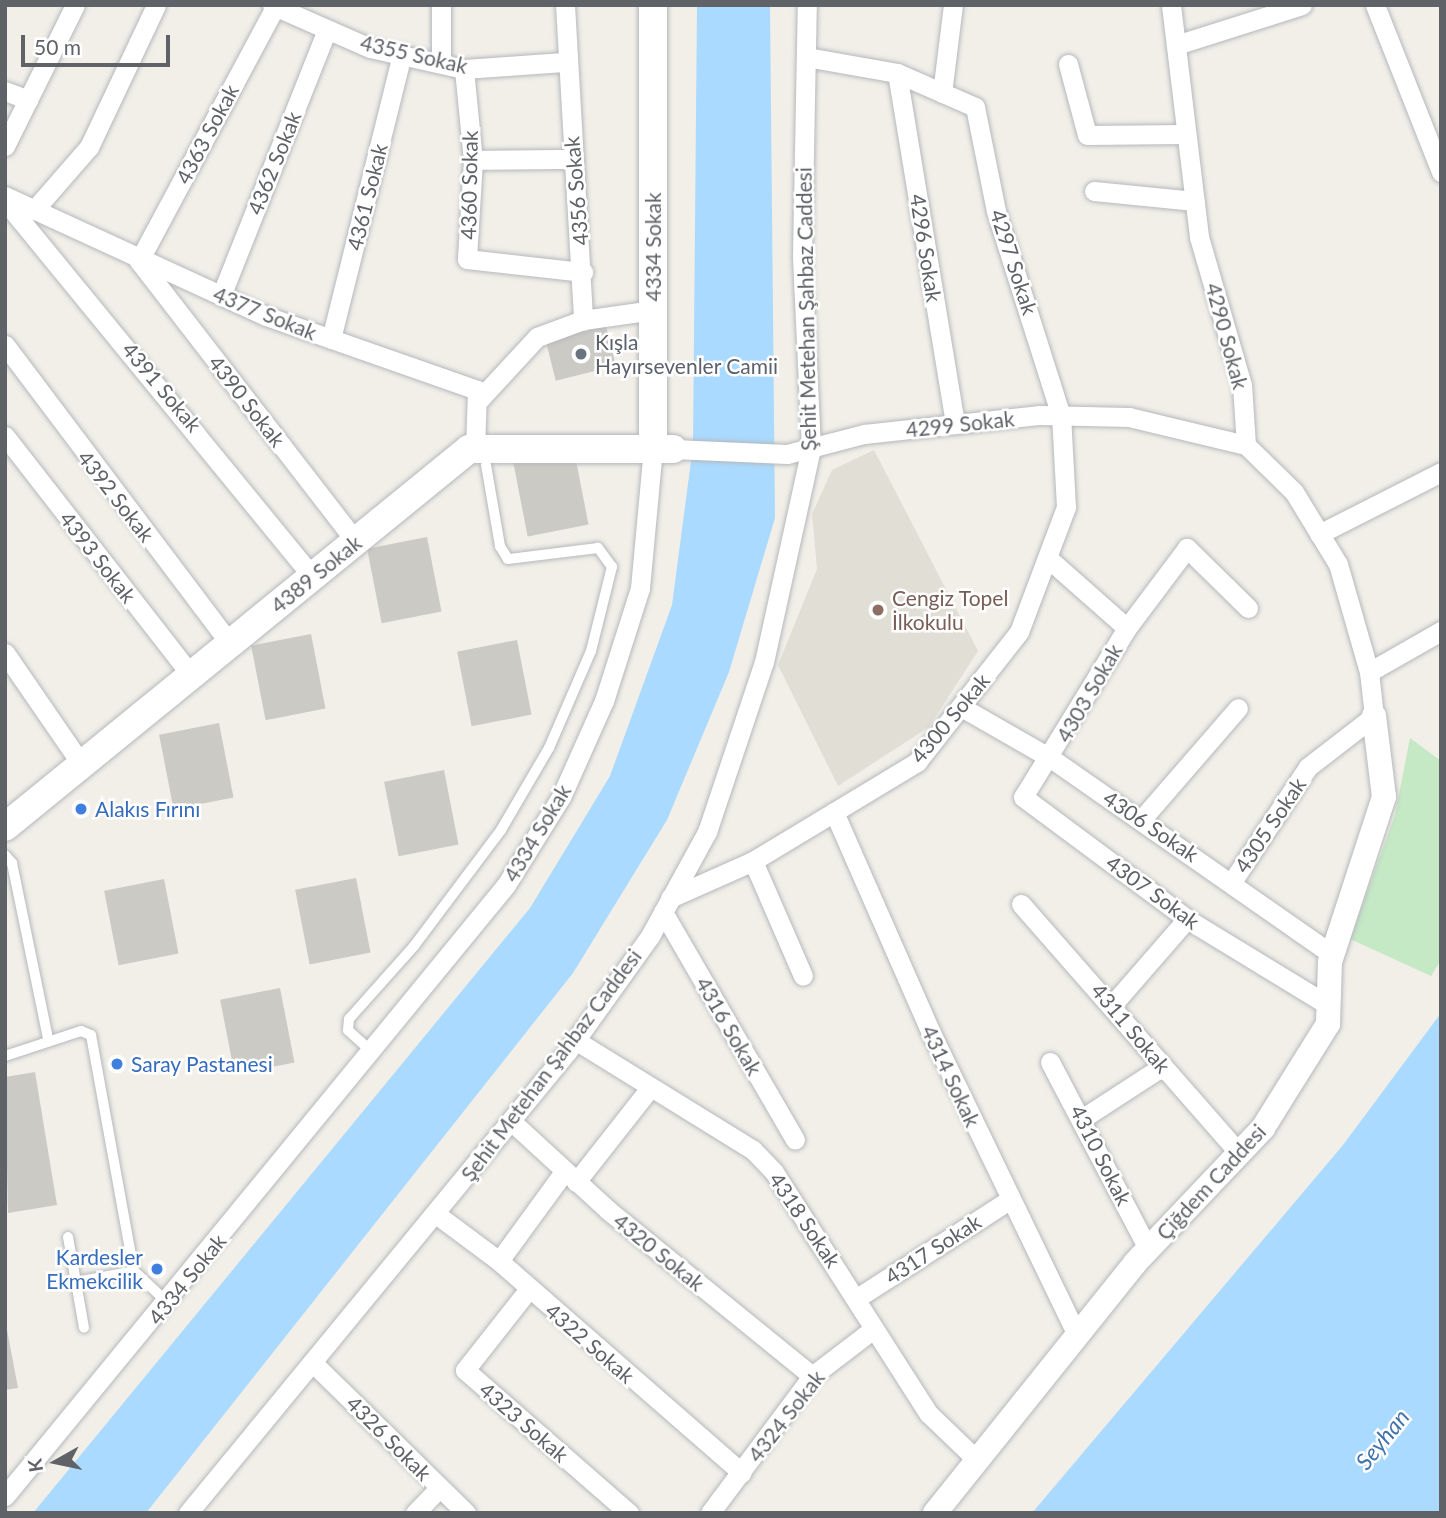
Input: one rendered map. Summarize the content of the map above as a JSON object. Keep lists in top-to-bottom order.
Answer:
{
  "streets": {
    "main road": ["4334 Sokak", "4389 Sokak"],
    "street": [
      "4355 Sokak",
      "4363 Sokak",
      "4362 Sokak",
      "4360 Sokak",
      "4356 Sokak",
      "4361 Sokak",
      "4296 Sokak",
      "4297 Sokak",
      "Şehit Metehan Şahbaz Caddesi",
      "4377 Sokak",
      "4290 Sokak",
      "4391 Sokak",
      "4390 Sokak",
      "4299 Sokak",
      "4392 Sokak",
      "4393 Sokak",
      "4303 Sokak",
      "4300 Sokak",
      "4305 Sokak",
      "4306 Sokak",
      "4307 Sokak",
      "4316 Sokak",
      "4311 Sokak",
      "4314 Sokak",
      "4310 Sokak",
      "Çiğdem Caddesi",
      "4318 Sokak",
      "4317 Sokak",
      "4320 Sokak",
      "4322 Sokak",
      "4324 Sokak",
      "4323 Sokak",
      "4326 Sokak"
    ]
  },
  "crossings": [
    ["4355 Sokak", "4363 Sokak"],
    ["4355 Sokak", "4362 Sokak"],
    ["4355 Sokak", "4360 Sokak"],
    ["4355 Sokak", "4356 Sokak"],
    ["4355 Sokak", "4361 Sokak"],
    ["4363 Sokak", "4377 Sokak"],
    ["4363 Sokak", "4390 Sokak"],
    ["4362 Sokak", "4377 Sokak"],
    ["4360 Sokak", "4356 Sokak"],
    ["4361 Sokak", "4377 Sokak"],
    ["4334 Sokak", "4299 Sokak"],
    ["4296 Sokak", "4299 Sokak"],
    ["4297 Sokak", "4299 Sokak"],
    ["4297 Sokak", "4300 Sokak"],
    ["Şehit Metehan Şahbaz Caddesi", "4299 Sokak"],
    ["Şehit Metehan Şahbaz Caddesi", "4300 Sokak"],
    ["Şehit Metehan Şahbaz Caddesi", "4316 Sokak"],
    ["Şehit Metehan Şahbaz Caddesi", "4318 Sokak"],
    ["Şehit Metehan Şahbaz Caddesi", "4320 Sokak"],
    ["Şehit Metehan Şahbaz Caddesi", "4322 Sokak"],
    ["Şehit Metehan Şahbaz Caddesi", "4326 Sokak"],
    ["4377 Sokak", "4391 Sokak"],
    ["4377 Sokak", "4390 Sokak"],
    ["4290 Sokak", "4299 Sokak"],
    ["4391 Sokak", "4389 Sokak"],
    ["4390 Sokak", "4389 Sokak"],
    ["4299 Sokak", "4300 Sokak"],
    ["4392 Sokak", "4389 Sokak"],
    ["4393 Sokak", "4389 Sokak"],
    ["4303 Sokak", "4306 Sokak"],
    ["4303 Sokak", "4307 Sokak"],
    ["4300 Sokak", "4306 Sokak"],
    ["4300 Sokak", "4316 Sokak"],
    ["4300 Sokak", "4314 Sokak"],
    ["4305 Sokak", "4306 Sokak"],
    ["4305 Sokak", "Çiğdem Caddesi"],
    ["4306 Sokak", "4307 Sokak"],
    ["4306 Sokak", "Çiğdem Caddesi"],
    ["4307 Sokak", "Çiğdem Caddesi"],
    ["4311 Sokak", "Çiğdem Caddesi"],
    ["4314 Sokak", "Çiğdem Caddesi"],
    ["4314 Sokak", "4317 Sokak"],
    ["4310 Sokak", "Çiğdem Caddesi"],
    ["Çiğdem Caddesi", "4318 Sokak"],
    ["4318 Sokak", "4317 Sokak"],
    ["4318 Sokak", "4324 Sokak"],
    ["4320 Sokak", "4324 Sokak"],
    ["4322 Sokak", "4324 Sokak"],
    ["4322 Sokak", "4323 Sokak"]
  ],
  "water": ["Seyhan"],
  "places": [
    "Kışla Hayırsevenler Camii",
    "Cengiz Topel İlkokulu",
    "Alakıs Fırını",
    "Saray Pastanesi",
    "Kardesler Ekmekcilik"
  ],
  "scale_bar": "50 m",
  "north": "left"
}
